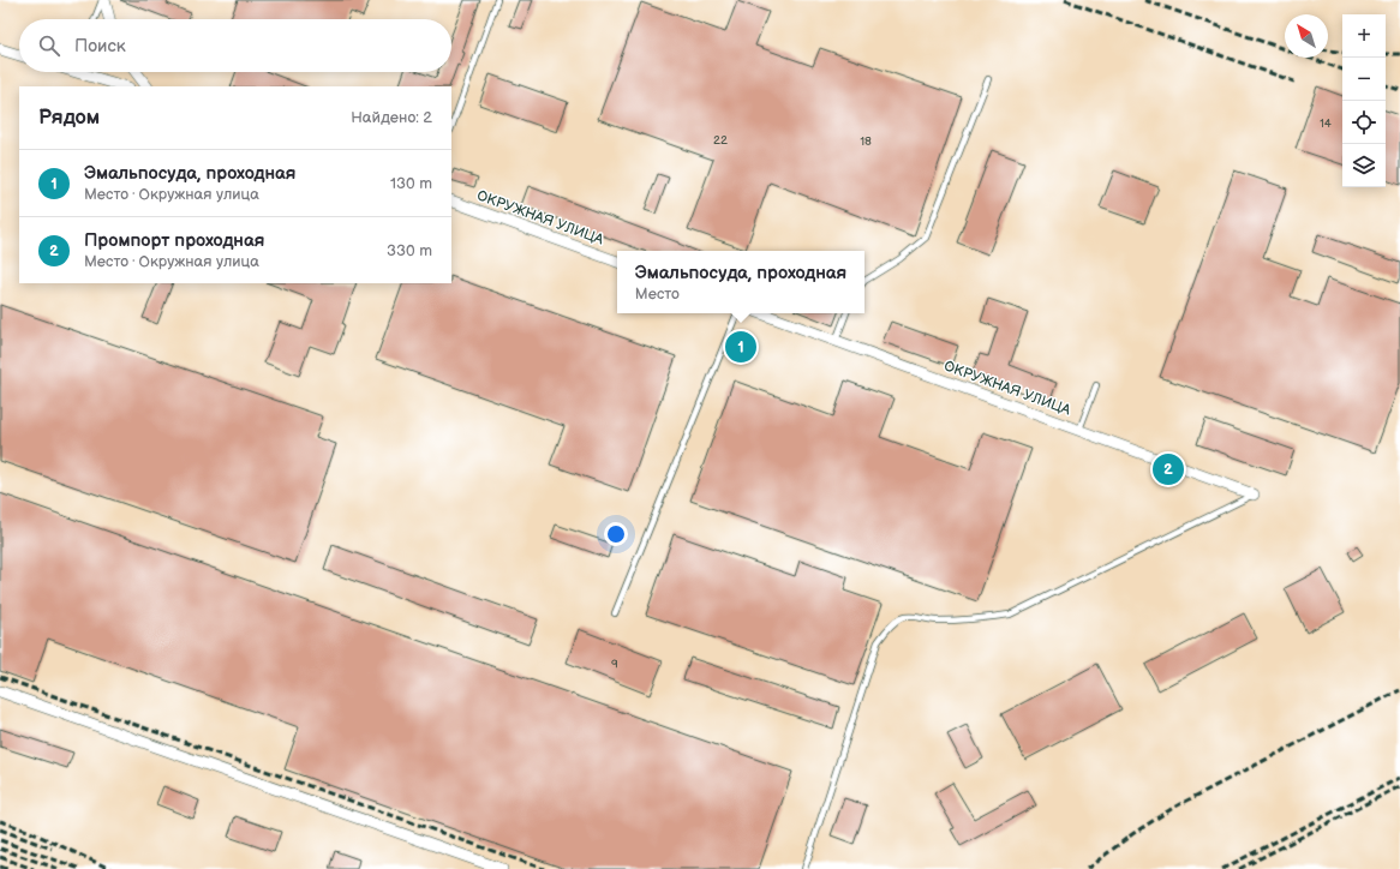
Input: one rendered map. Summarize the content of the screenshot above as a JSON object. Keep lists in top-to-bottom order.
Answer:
{
  "streets": {
    "street": ["ОКРУЖНАЯ УЛИЦА"]
  },
  "house_numbers": [
    "14",
    "22",
    "18",
    "9"
  ],
  "north": "top left",
  "page": {
    "map_buttons": ["+", "−"],
    "search": "Поиск",
    "heading": ["Рядом", "Найдено: 2"],
    "list": [
      {
        "mark": "1",
        "name": "Эмальпосуда, проходная",
        "note": "Место · Окружная улица",
        "value": "130 m"
      },
      {
        "mark": "2",
        "name": "Промпорт проходная",
        "note": "Место · Окружная улица",
        "value": "330 m"
      }
    ],
    "popup": ["Эмальпосуда, проходная", "Место"],
    "pins": ["1", "2"]
  }
}
